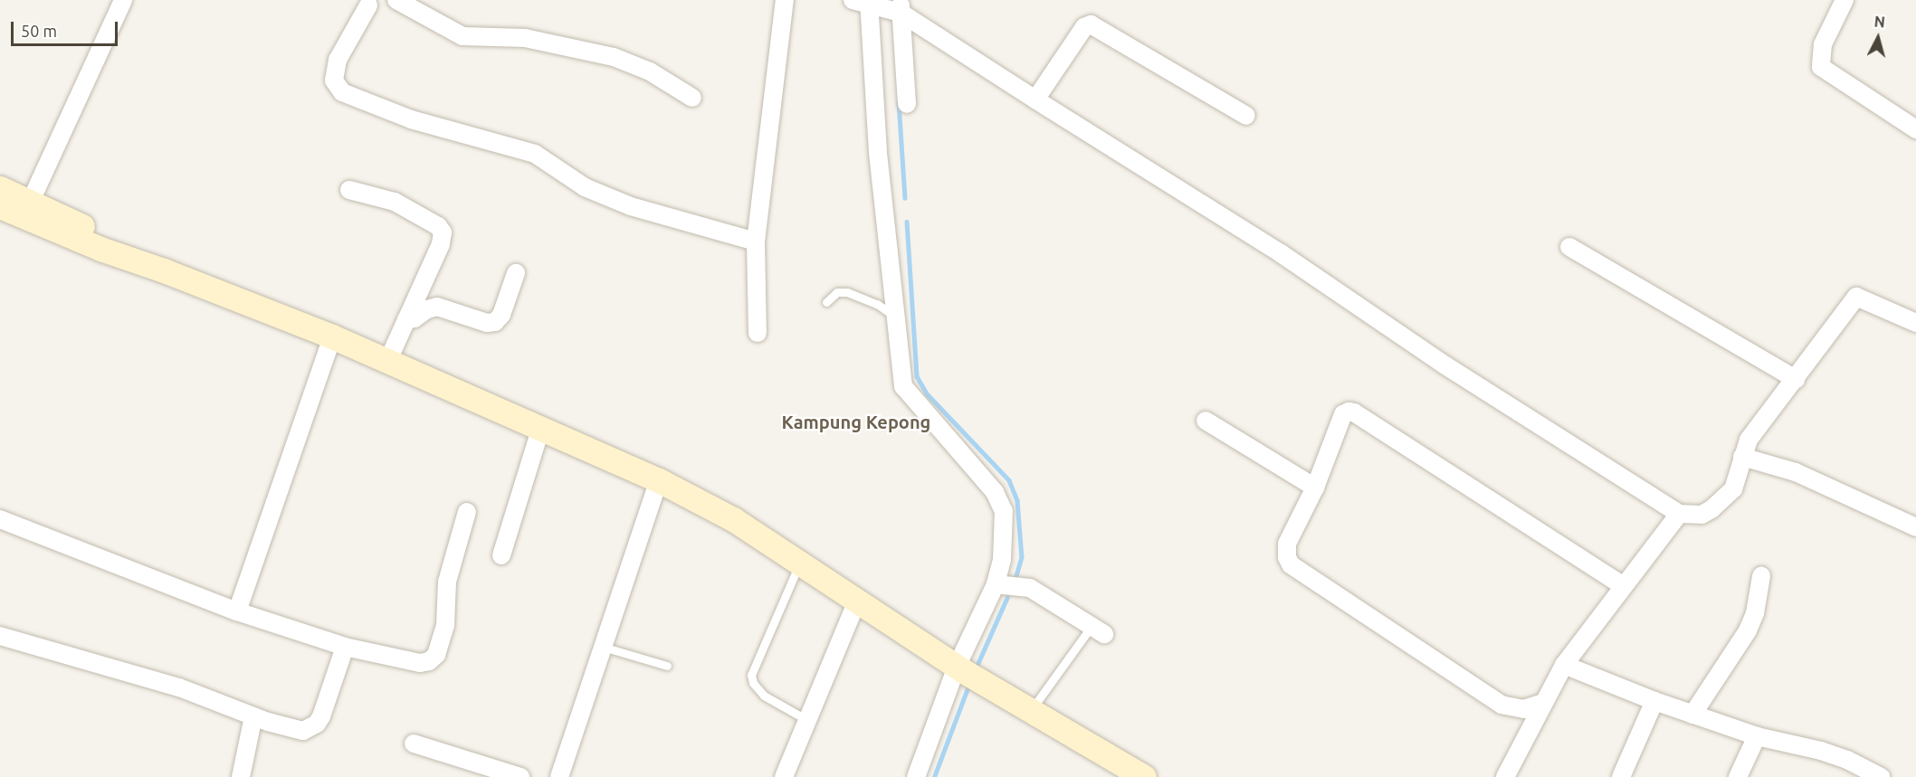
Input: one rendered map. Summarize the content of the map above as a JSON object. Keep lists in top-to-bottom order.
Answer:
{
  "districts": ["Kampung Kepong"],
  "scale_bar": "50 m",
  "north": "top"
}
